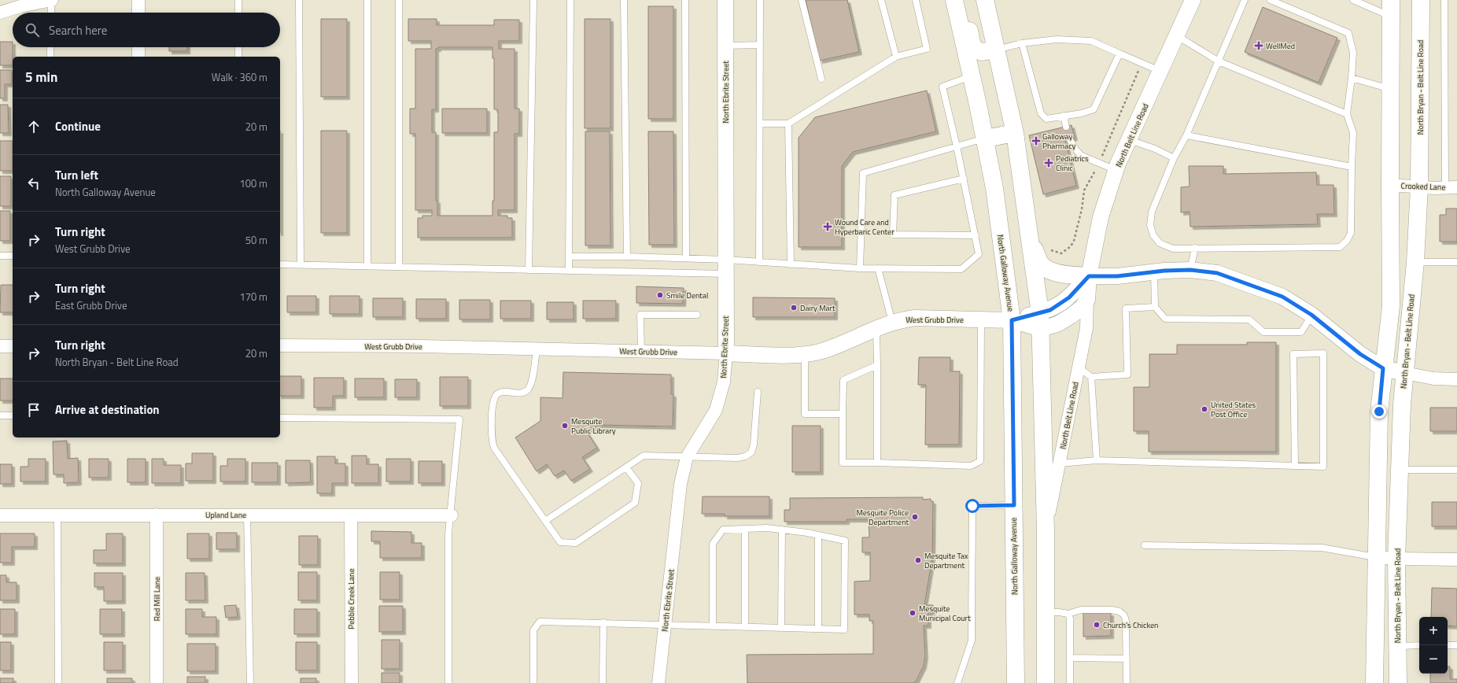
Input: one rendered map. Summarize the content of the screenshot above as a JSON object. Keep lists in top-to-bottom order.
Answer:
{
  "streets": {
    "main road": ["North Bryan - Belt Line Road", "North Galloway Avenue"],
    "street": [
      "North Ebrite Street",
      "North Belt Line Road",
      "Crooked Lane",
      "West Grubb Drive",
      "Upland Lane",
      "Red Mill Lane",
      "Pebble Creek Lane"
    ]
  },
  "crossings": [
    ["North Bryan - Belt Line Road", "Crooked Lane"],
    ["North Ebrite Street", "West Grubb Drive"],
    ["North Galloway Avenue", "West Grubb Drive"],
    ["Upland Lane", "Red Mill Lane"],
    ["Upland Lane", "Pebble Creek Lane"]
  ],
  "places": {
    "health": [
      "WellMed",
      "Galloway Pharmacy",
      "Pediatrics Clinic",
      "Wound Care and Hyperbaric Center"
    ],
    "other": [
      "Smile Dental",
      "Dairy Mart",
      "United States Post Office",
      "Mesquite Public Library",
      "Mesquite Police Department",
      "Mesquite Tax Department",
      "Mesquite Municipal Court",
      "Church's Chicken"
    ]
  },
  "page": {
    "search": "Search here",
    "heading": ["5 min", "Walk · 360 m"],
    "list": [
      ["Continue", "20 m"],
      ["Turn left", "North Galloway Avenue", "100 m"],
      ["Turn right", "West Grubb Drive", "50 m"],
      ["Turn right", "East Grubb Drive", "170 m"],
      ["Turn right", "North Bryan - Belt Line Road", "20 m"],
      "Arrive at destination"
    ],
    "map_buttons": ["+", "−"]
  }
}
